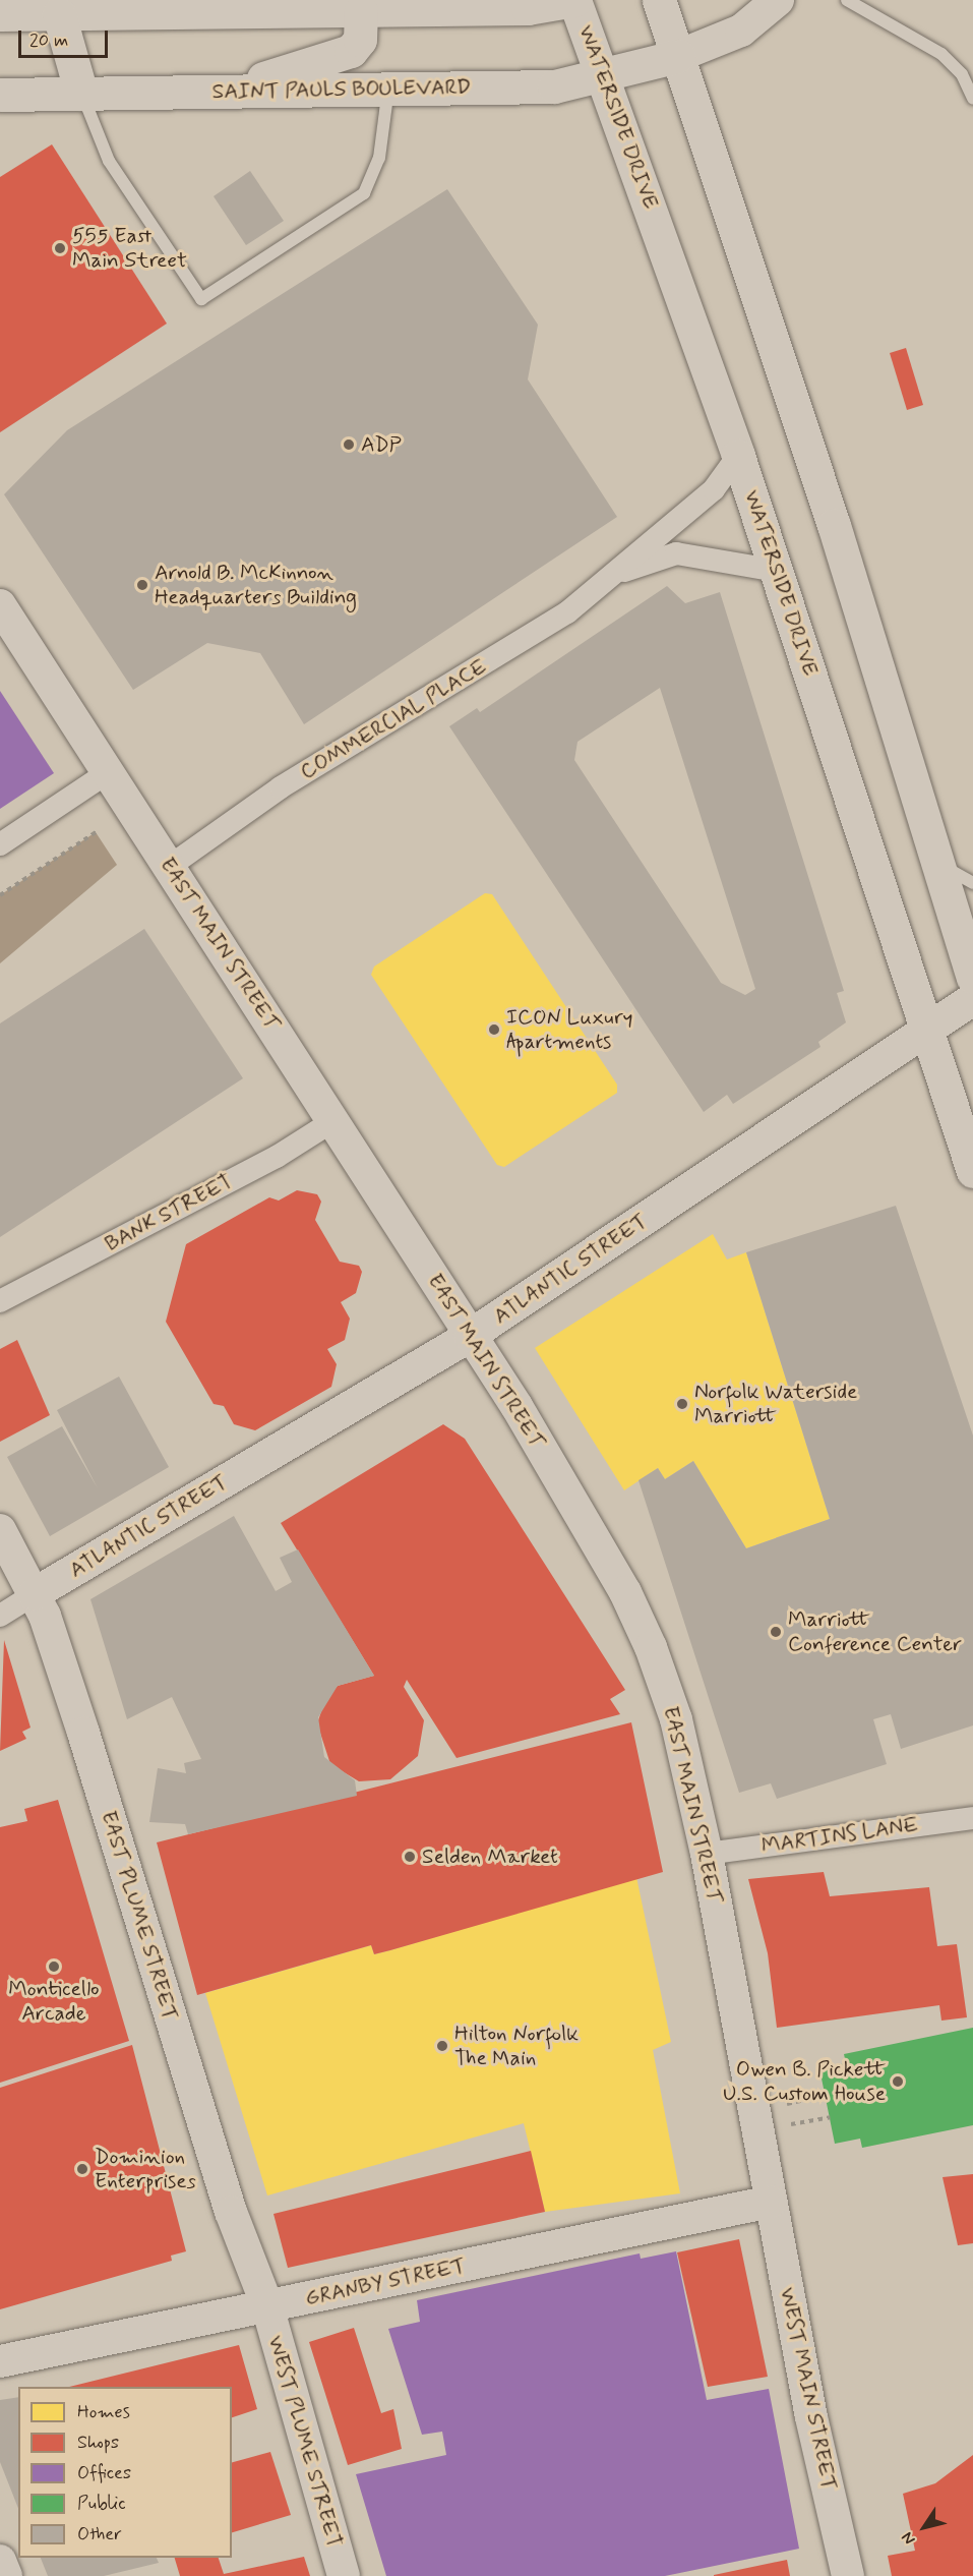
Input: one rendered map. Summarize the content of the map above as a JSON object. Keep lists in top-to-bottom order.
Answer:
{
  "streets": {
    "main road": ["SAINT PAULS BOULEVARD", "WATERSIDE DRIVE"],
    "street": [
      "COMMERCIAL PLACE",
      "EAST MAIN STREET",
      "BANK STREET",
      "ATLANTIC STREET",
      "MARTINS LANE",
      "EAST PLUME STREET",
      "GRANBY STREET",
      "WEST MAIN STREET",
      "WEST PLUME STREET"
    ]
  },
  "crossings": [
    ["SAINT PAULS BOULEVARD", "WATERSIDE DRIVE"],
    ["WATERSIDE DRIVE", "COMMERCIAL PLACE"],
    ["WATERSIDE DRIVE", "ATLANTIC STREET"],
    ["COMMERCIAL PLACE", "EAST MAIN STREET"],
    ["EAST MAIN STREET", "BANK STREET"],
    ["EAST MAIN STREET", "ATLANTIC STREET"],
    ["EAST MAIN STREET", "MARTINS LANE"],
    ["EAST MAIN STREET", "GRANBY STREET"],
    ["EAST MAIN STREET", "WEST MAIN STREET"],
    ["ATLANTIC STREET", "EAST PLUME STREET"],
    ["EAST PLUME STREET", "GRANBY STREET"],
    ["EAST PLUME STREET", "WEST PLUME STREET"],
    ["GRANBY STREET", "WEST MAIN STREET"],
    ["GRANBY STREET", "WEST PLUME STREET"]
  ],
  "places": [
    "555 East Main Street",
    "ADP",
    "Arnold B. McKinnon Headquarters Building",
    "ICON Luxury Apartments",
    "Norfolk Waterside Marriott",
    "Marriott Conference Center",
    "Selden Market",
    "Monticello Arcade",
    "Hilton Norfolk The Main",
    "Owen B. Pickett U.S. Custom House",
    "Dominion Enterprises"
  ],
  "legend": [
    "Homes",
    "Shops",
    "Offices",
    "Public",
    "Other"
  ],
  "scale_bar": "20 m",
  "north": "bottom left"
}
